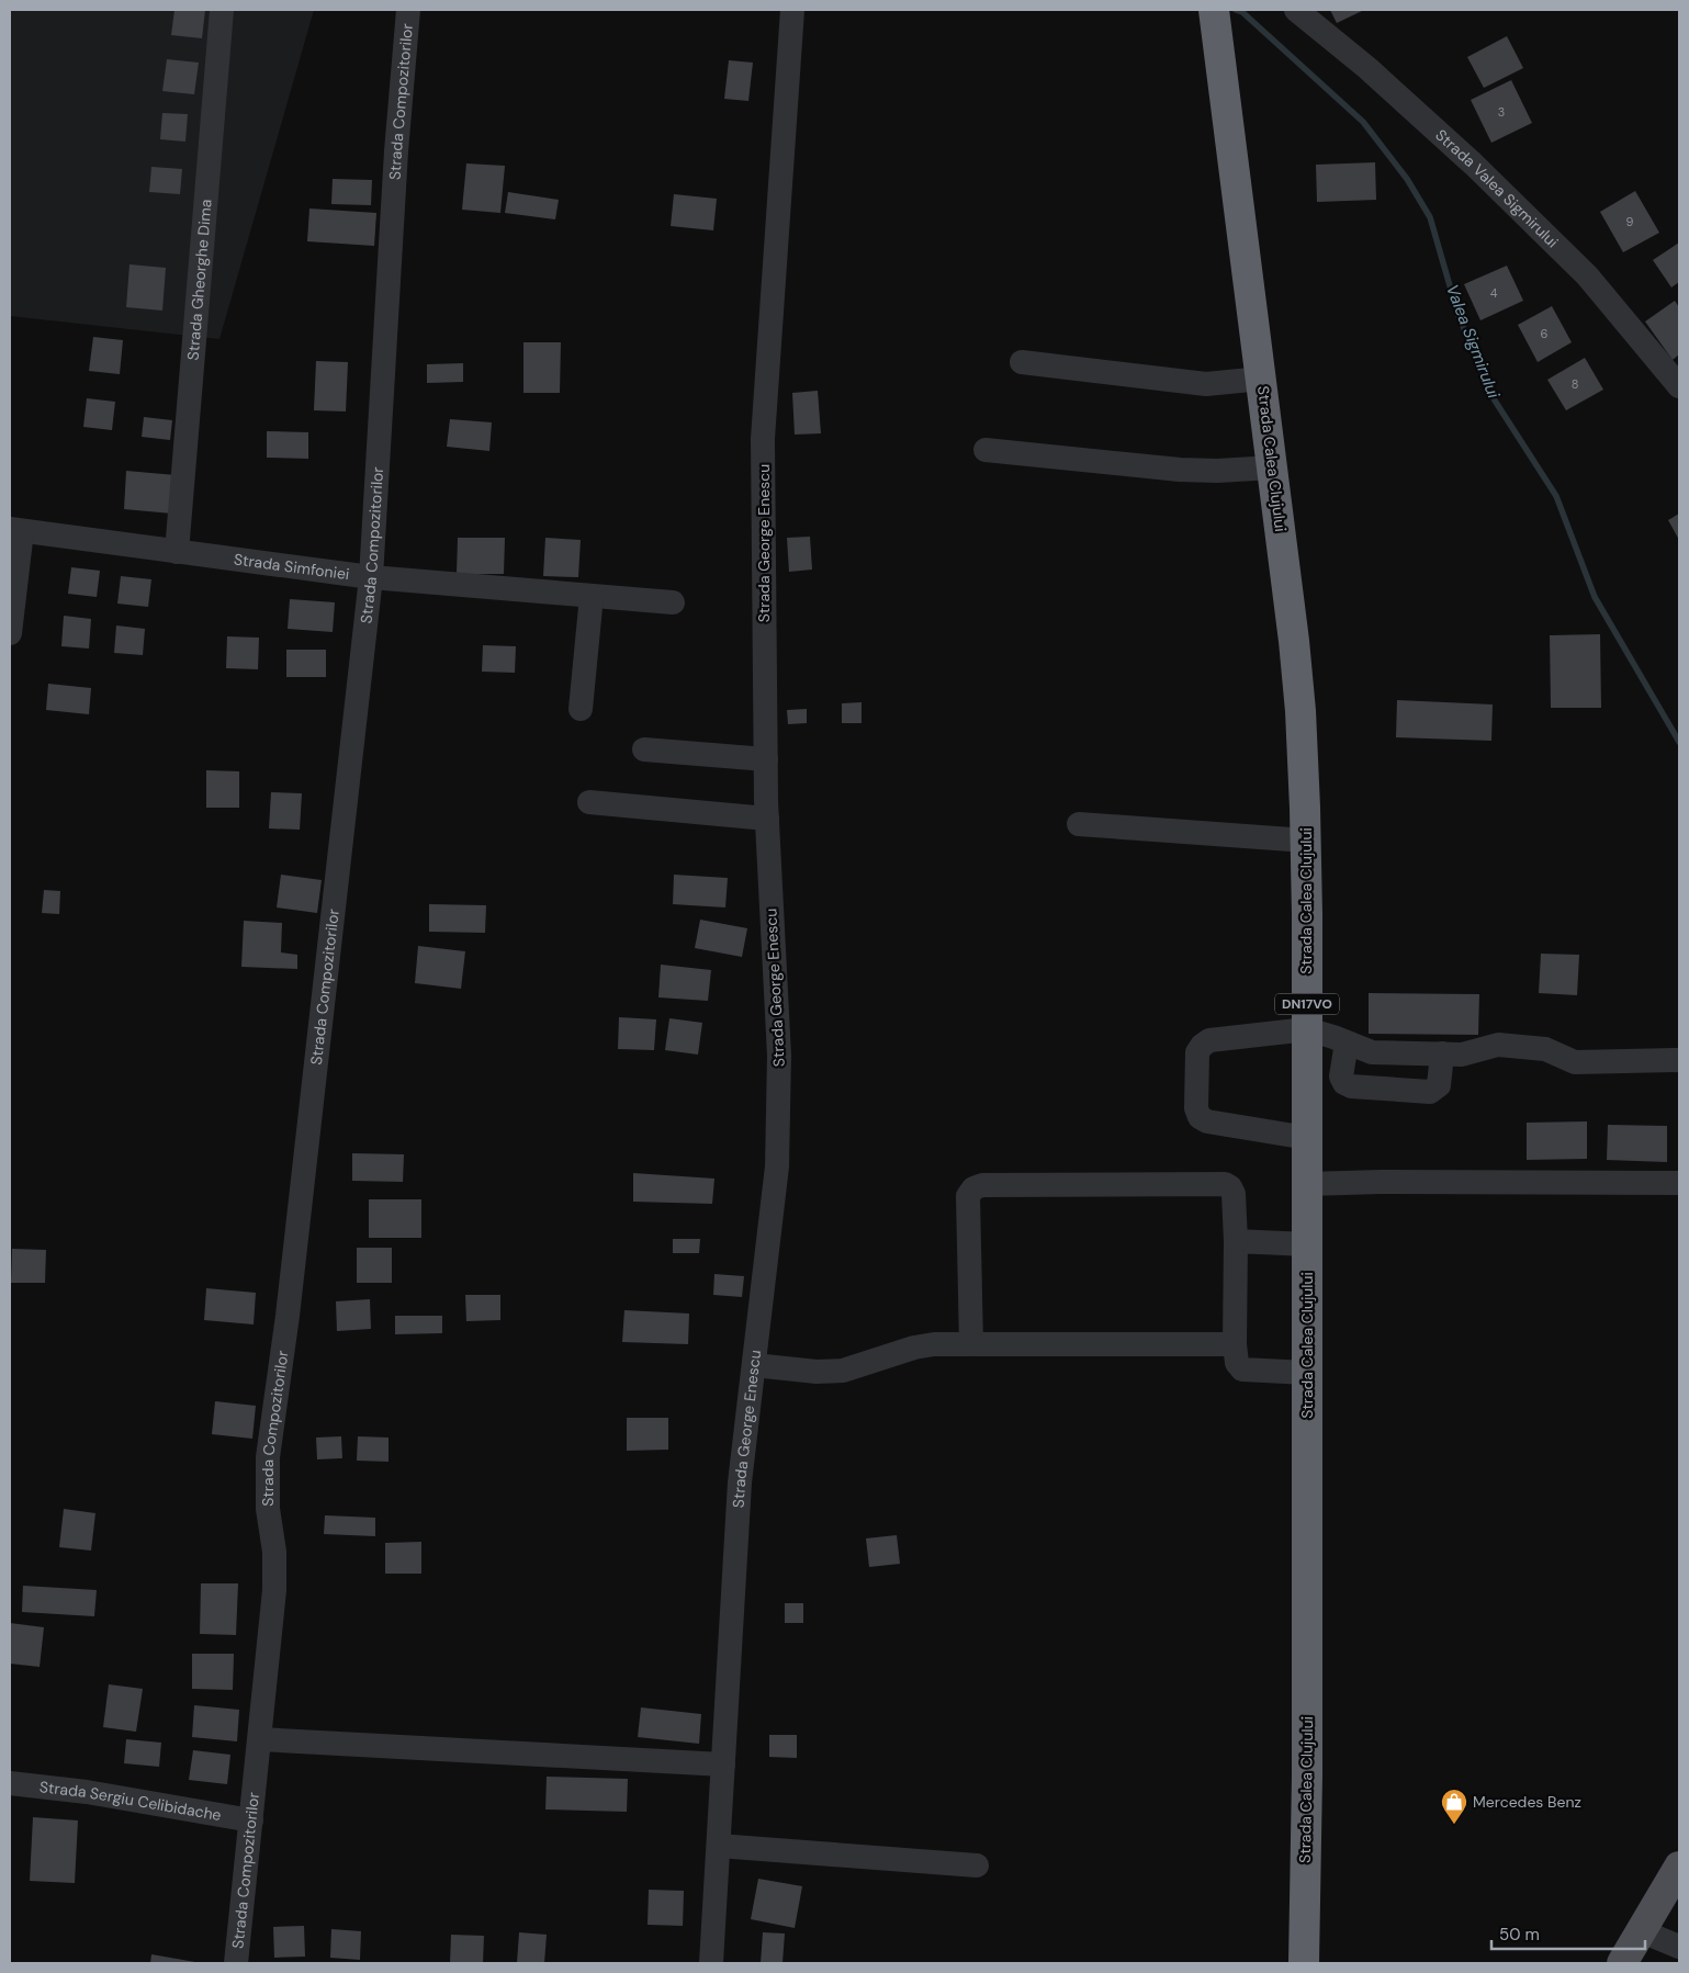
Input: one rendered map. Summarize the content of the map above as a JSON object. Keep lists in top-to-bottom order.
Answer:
{
  "streets": {
    "highway": ["Strada Calea Clujului", "DN17VO"],
    "street": [
      "Strada Compozitorilor",
      "Strada Valea Sigmirului",
      "Strada Gheorghe Dima",
      "Strada George Enescu",
      "Strada Simfoniei",
      "Strada Sergiu Celibidache"
    ]
  },
  "crossings": [
    ["Strada Compozitorilor", "Strada Simfoniei"],
    ["Strada Compozitorilor", "Strada Sergiu Celibidache"],
    ["Strada Gheorghe Dima", "Strada Simfoniei"]
  ],
  "water": ["Valea Sigmirului"],
  "places": {
    "shop": ["Mercedes Benz"]
  },
  "house_numbers": [
    "3",
    "9",
    "4",
    "6",
    "8"
  ],
  "scale_bar": "50 m"
}
